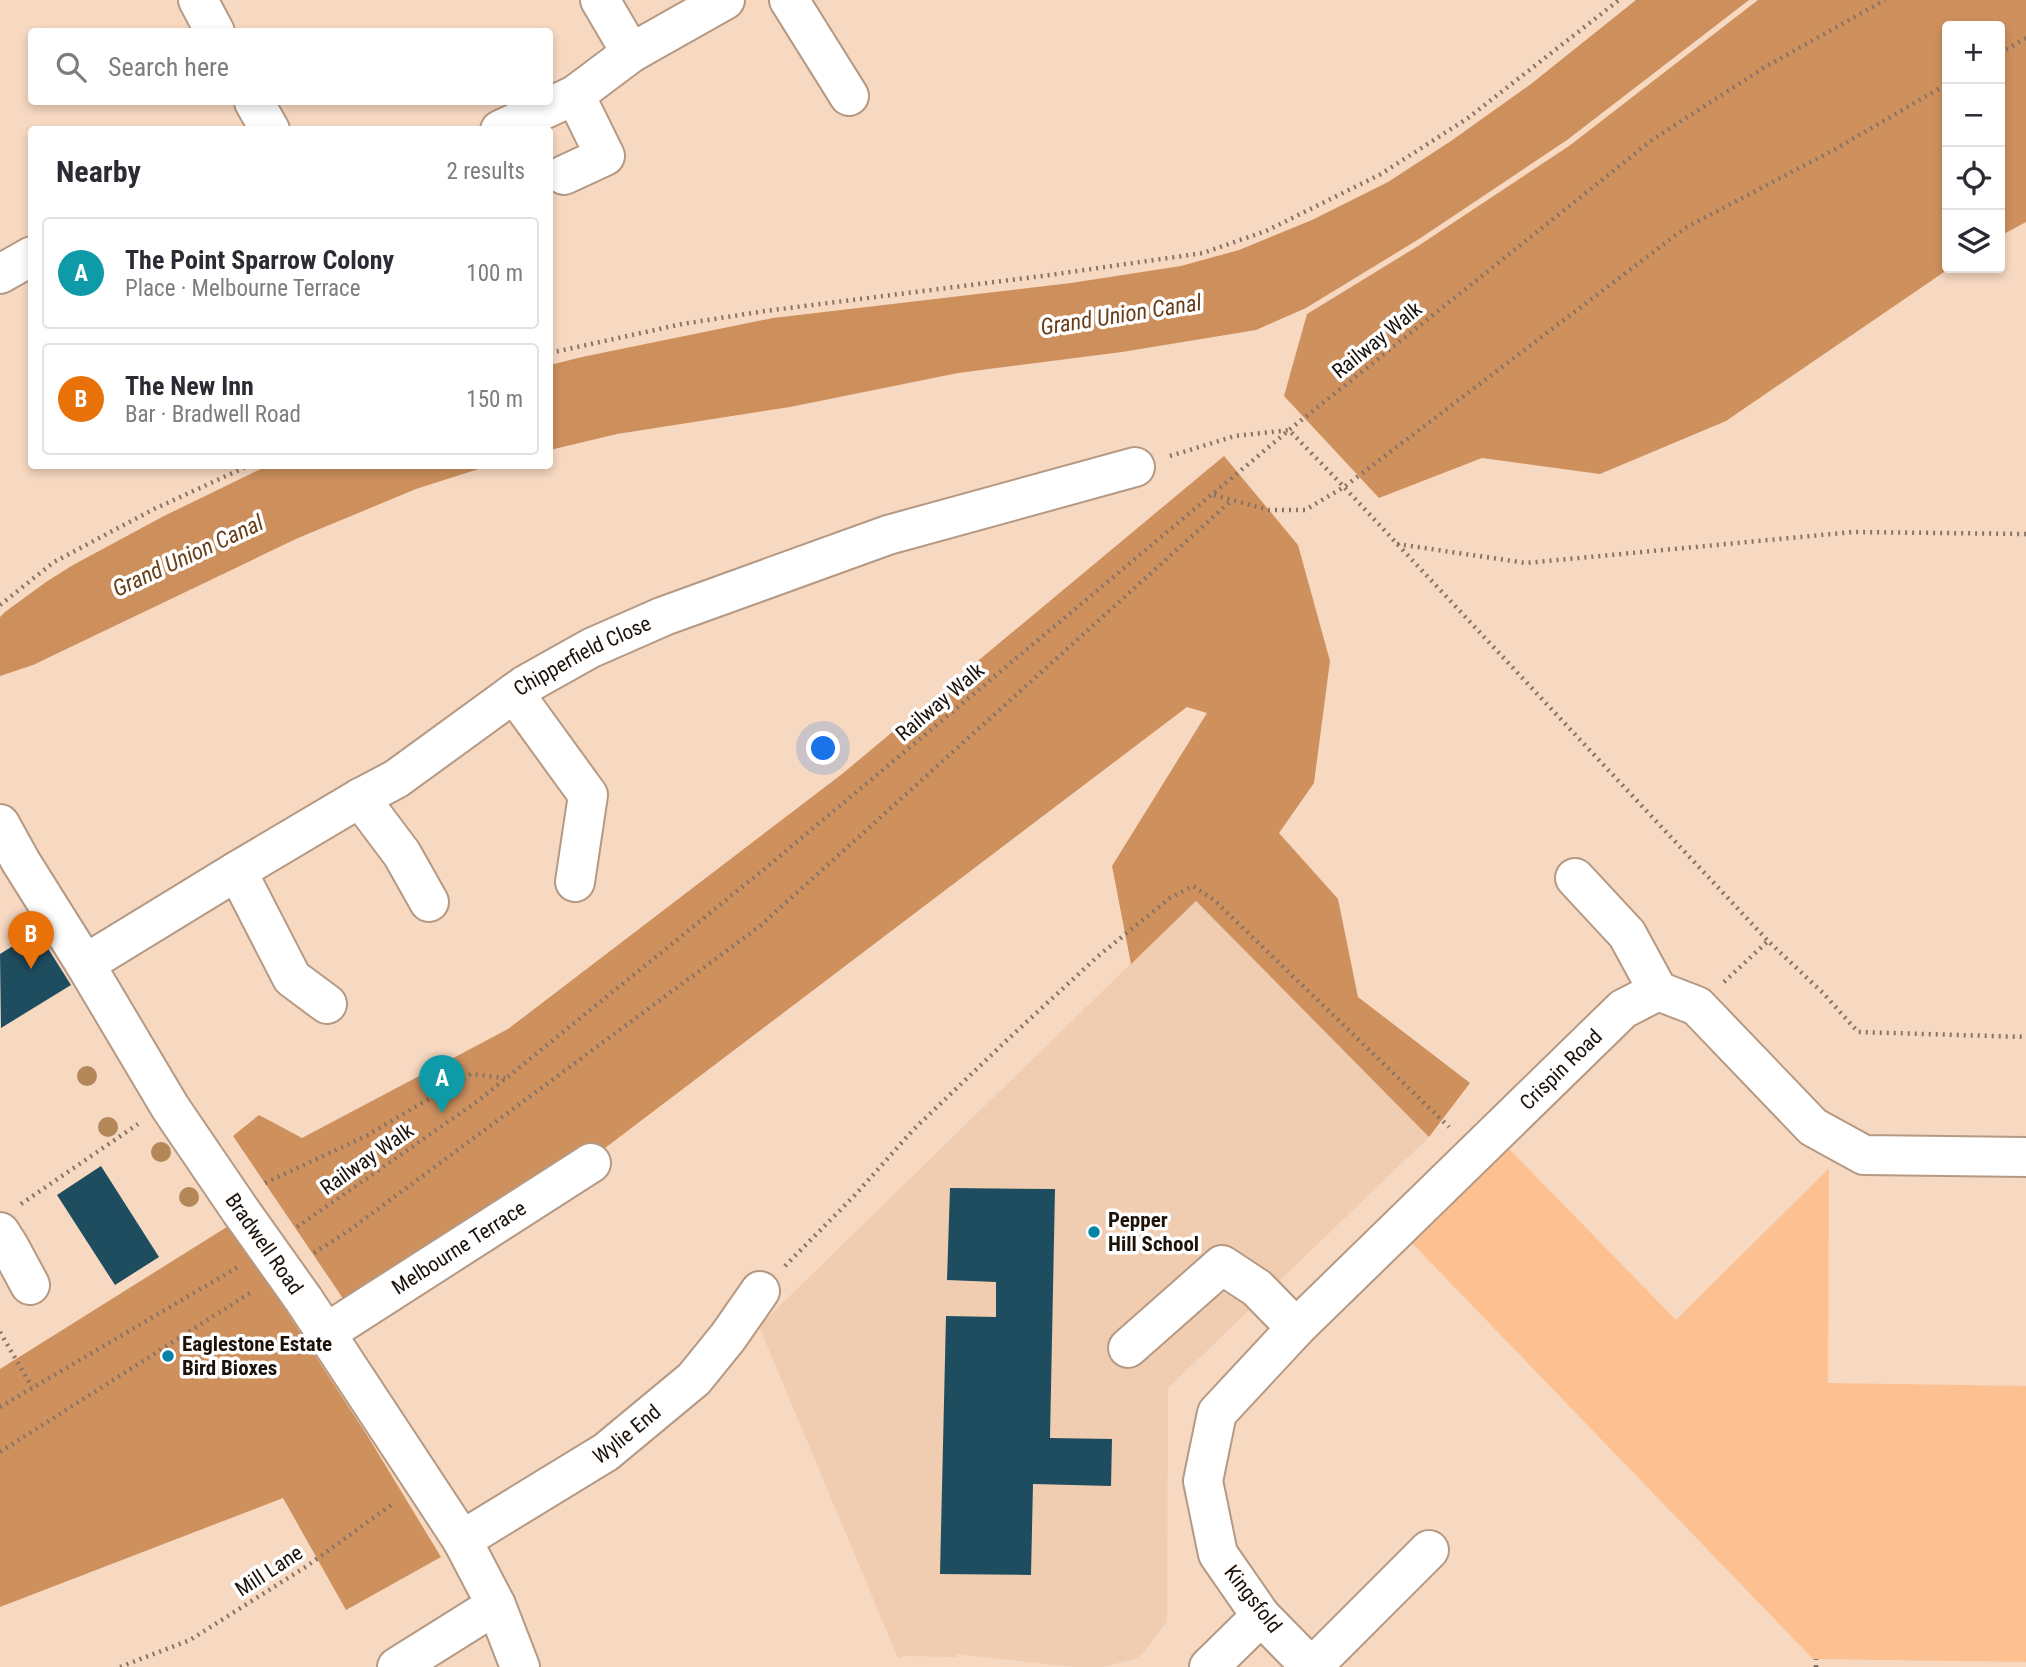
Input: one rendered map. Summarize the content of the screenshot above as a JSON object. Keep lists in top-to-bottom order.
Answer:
{
  "streets": {
    "street": [
      "Chipperfield Close",
      "Crispin Road",
      "Bradwell Road",
      "Melbourne Terrace",
      "Wylie End",
      "Kingsfold"
    ],
    "path": ["Railway Walk", "Mill Lane"]
  },
  "crossings": [
    ["Chipperfield Close", "Bradwell Road"],
    ["Crispin Road", "Kingsfold"],
    ["Bradwell Road", "Melbourne Terrace"],
    ["Bradwell Road", "Wylie End"],
    ["Bradwell Road", "Mill Lane"]
  ],
  "water": ["Grand Union Canal"],
  "places": ["Pepper Hill School", "Eaglestone Estate Bird Bioxes"],
  "page": {
    "map_buttons": ["+", "−"],
    "search": "Search here",
    "heading": ["Nearby", "2 results"],
    "list": [
      {
        "mark": "A",
        "name": "The Point Sparrow Colony",
        "note": "Place · Melbourne Terrace",
        "value": "100 m"
      },
      {
        "mark": "B",
        "name": "The New Inn",
        "note": "Bar · Bradwell Road",
        "value": "150 m"
      }
    ],
    "pins": ["B", "A"]
  }
}
